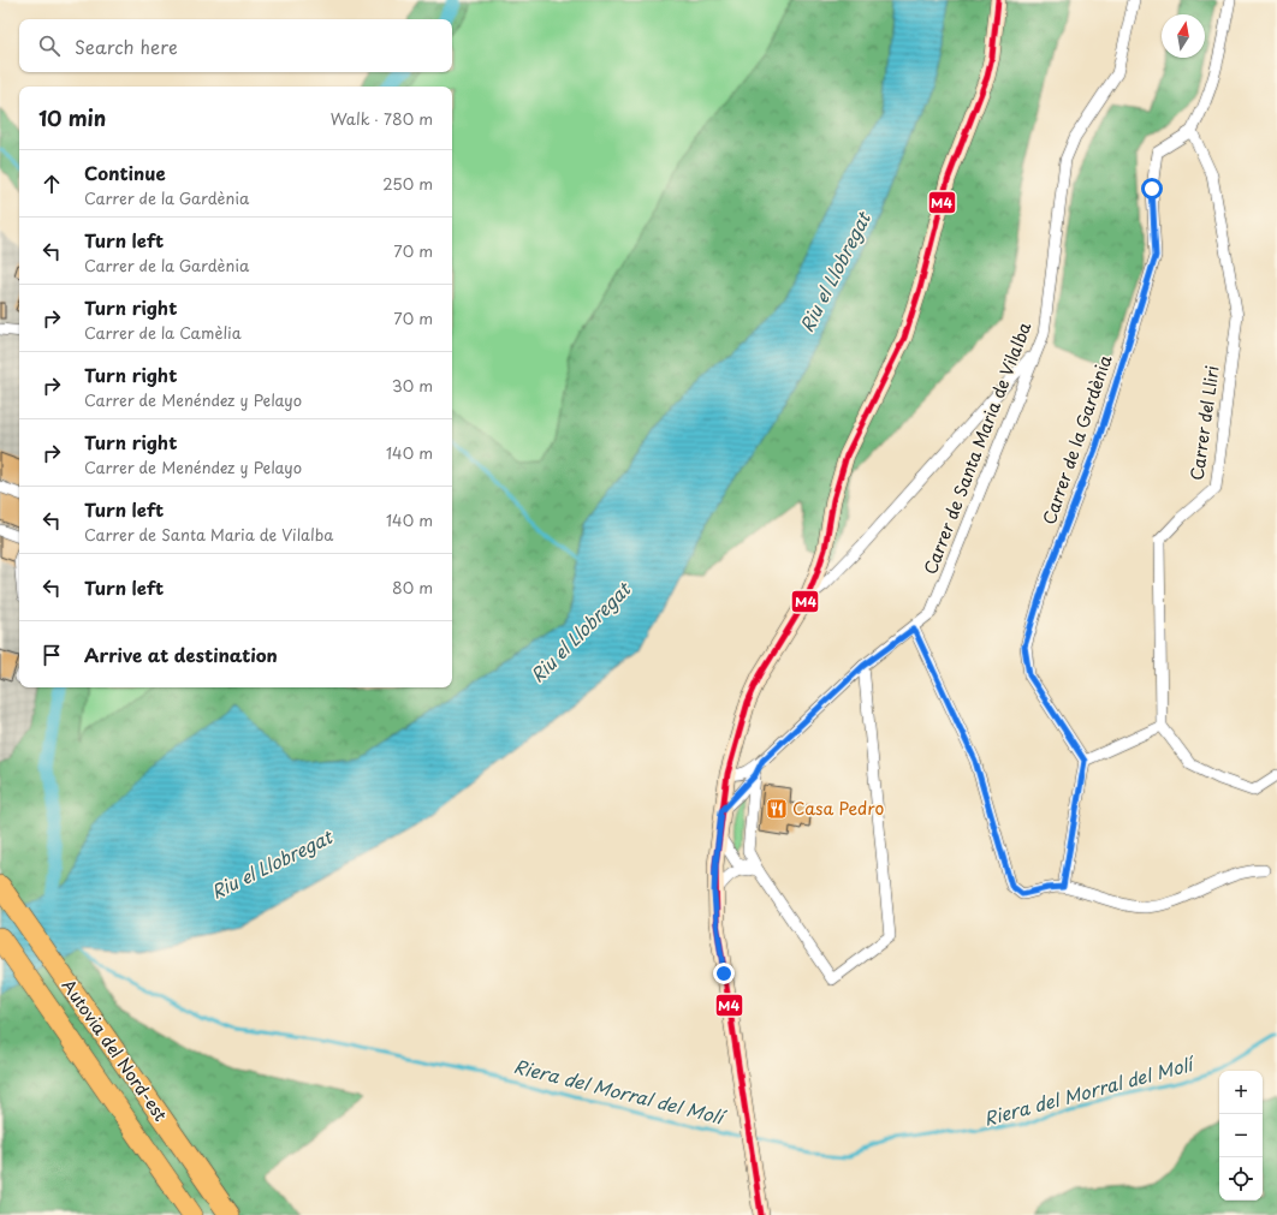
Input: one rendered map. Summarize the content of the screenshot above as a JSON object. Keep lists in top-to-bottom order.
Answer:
{
  "streets": {
    "highway": ["Autovia del Nord-est"],
    "street": ["Carrer del Lliri", "Carrer de la Gardènia", "Carrer de Santa Maria de Vilalba"]
  },
  "crossings": [
    ["Carrer del Lliri", "Carrer de la Gardènia"]
  ],
  "water": ["Riu el Llobregat", "Riera del Morral del Molí"],
  "places": {
    "restaurant": ["Casa Pedro"]
  },
  "lines": ["transit line M4"],
  "north": "top",
  "page": {
    "search": "Search here",
    "heading": ["10 min", "Walk · 780 m"],
    "list": [
      ["Continue", "Carrer de la Gardènia", "250 m"],
      ["Turn left", "Carrer de la Gardènia", "70 m"],
      ["Turn right", "Carrer de la Camèlia", "70 m"],
      ["Turn right", "Carrer de Menéndez y Pelayo", "30 m"],
      ["Turn right", "Carrer de Menéndez y Pelayo", "140 m"],
      ["Turn left", "Carrer de Santa Maria de Vilalba", "140 m"],
      ["Turn left", "80 m"],
      "Arrive at destination"
    ],
    "map_buttons": ["+", "−"]
  }
}
